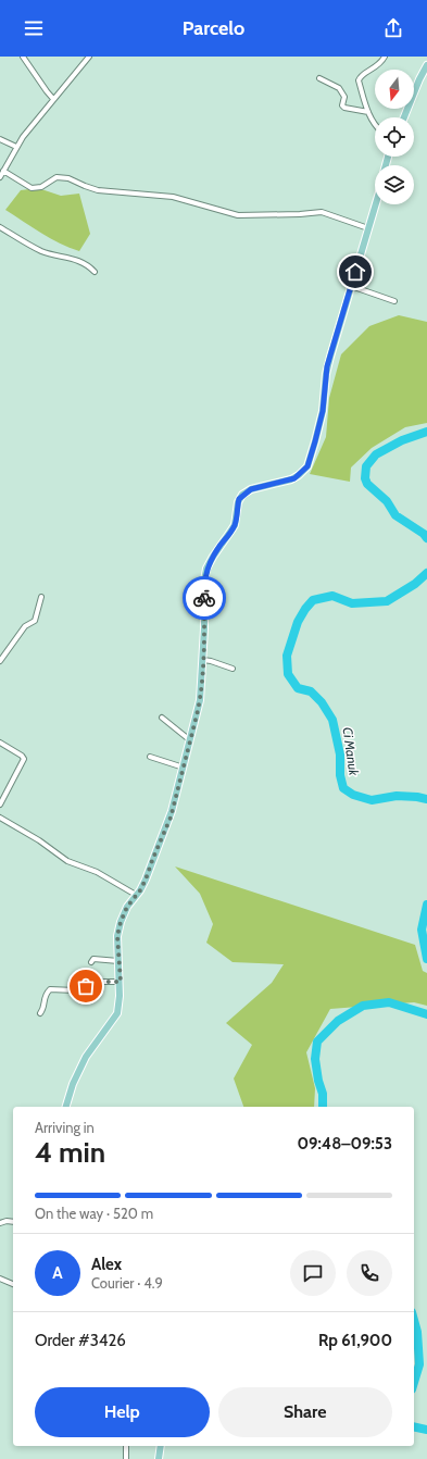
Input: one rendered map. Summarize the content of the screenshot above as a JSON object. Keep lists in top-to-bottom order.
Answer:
{
  "water": ["Ci Manuk"],
  "north": "bottom",
  "page": {
    "header": "Parcelo",
    "heading": ["4 min", "Arriving in", "09:48–09:53"],
    "panel": [
      "Alex",
      "Courier · 4.9",
      "Order #3426",
      "Rp 61,900"
    ],
    "bar": "On the way · 520 m",
    "round": "A",
    "buttons": ["Help", "Share"]
  }
}
